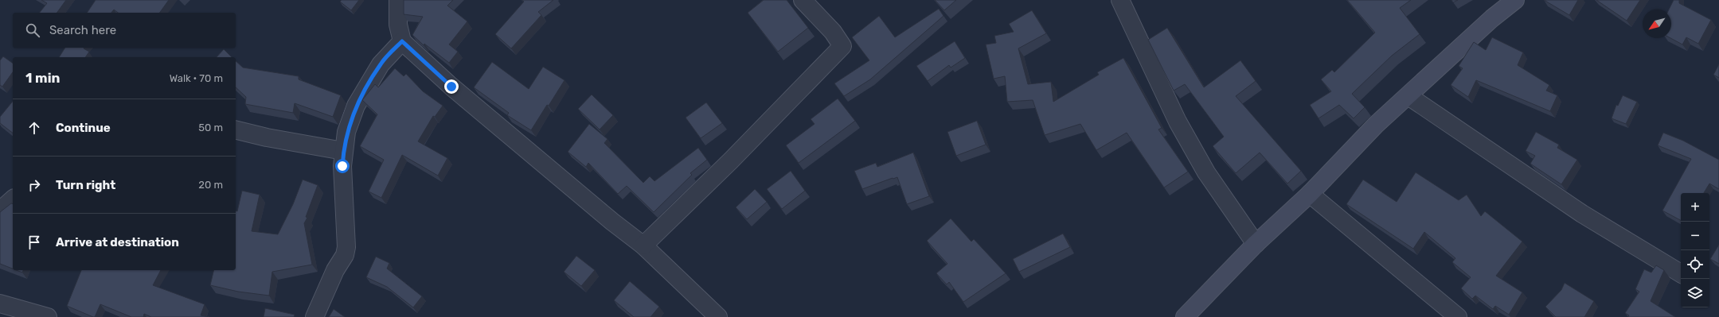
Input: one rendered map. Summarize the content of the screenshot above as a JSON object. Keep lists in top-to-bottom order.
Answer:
{
  "north": "bottom left",
  "page": {
    "search": "Search here",
    "heading": ["1 min", "Walk · 70 m"],
    "list": [
      ["Continue", "50 m"],
      ["Turn right", "20 m"],
      "Arrive at destination"
    ],
    "map_buttons": ["+", "−"]
  }
}
